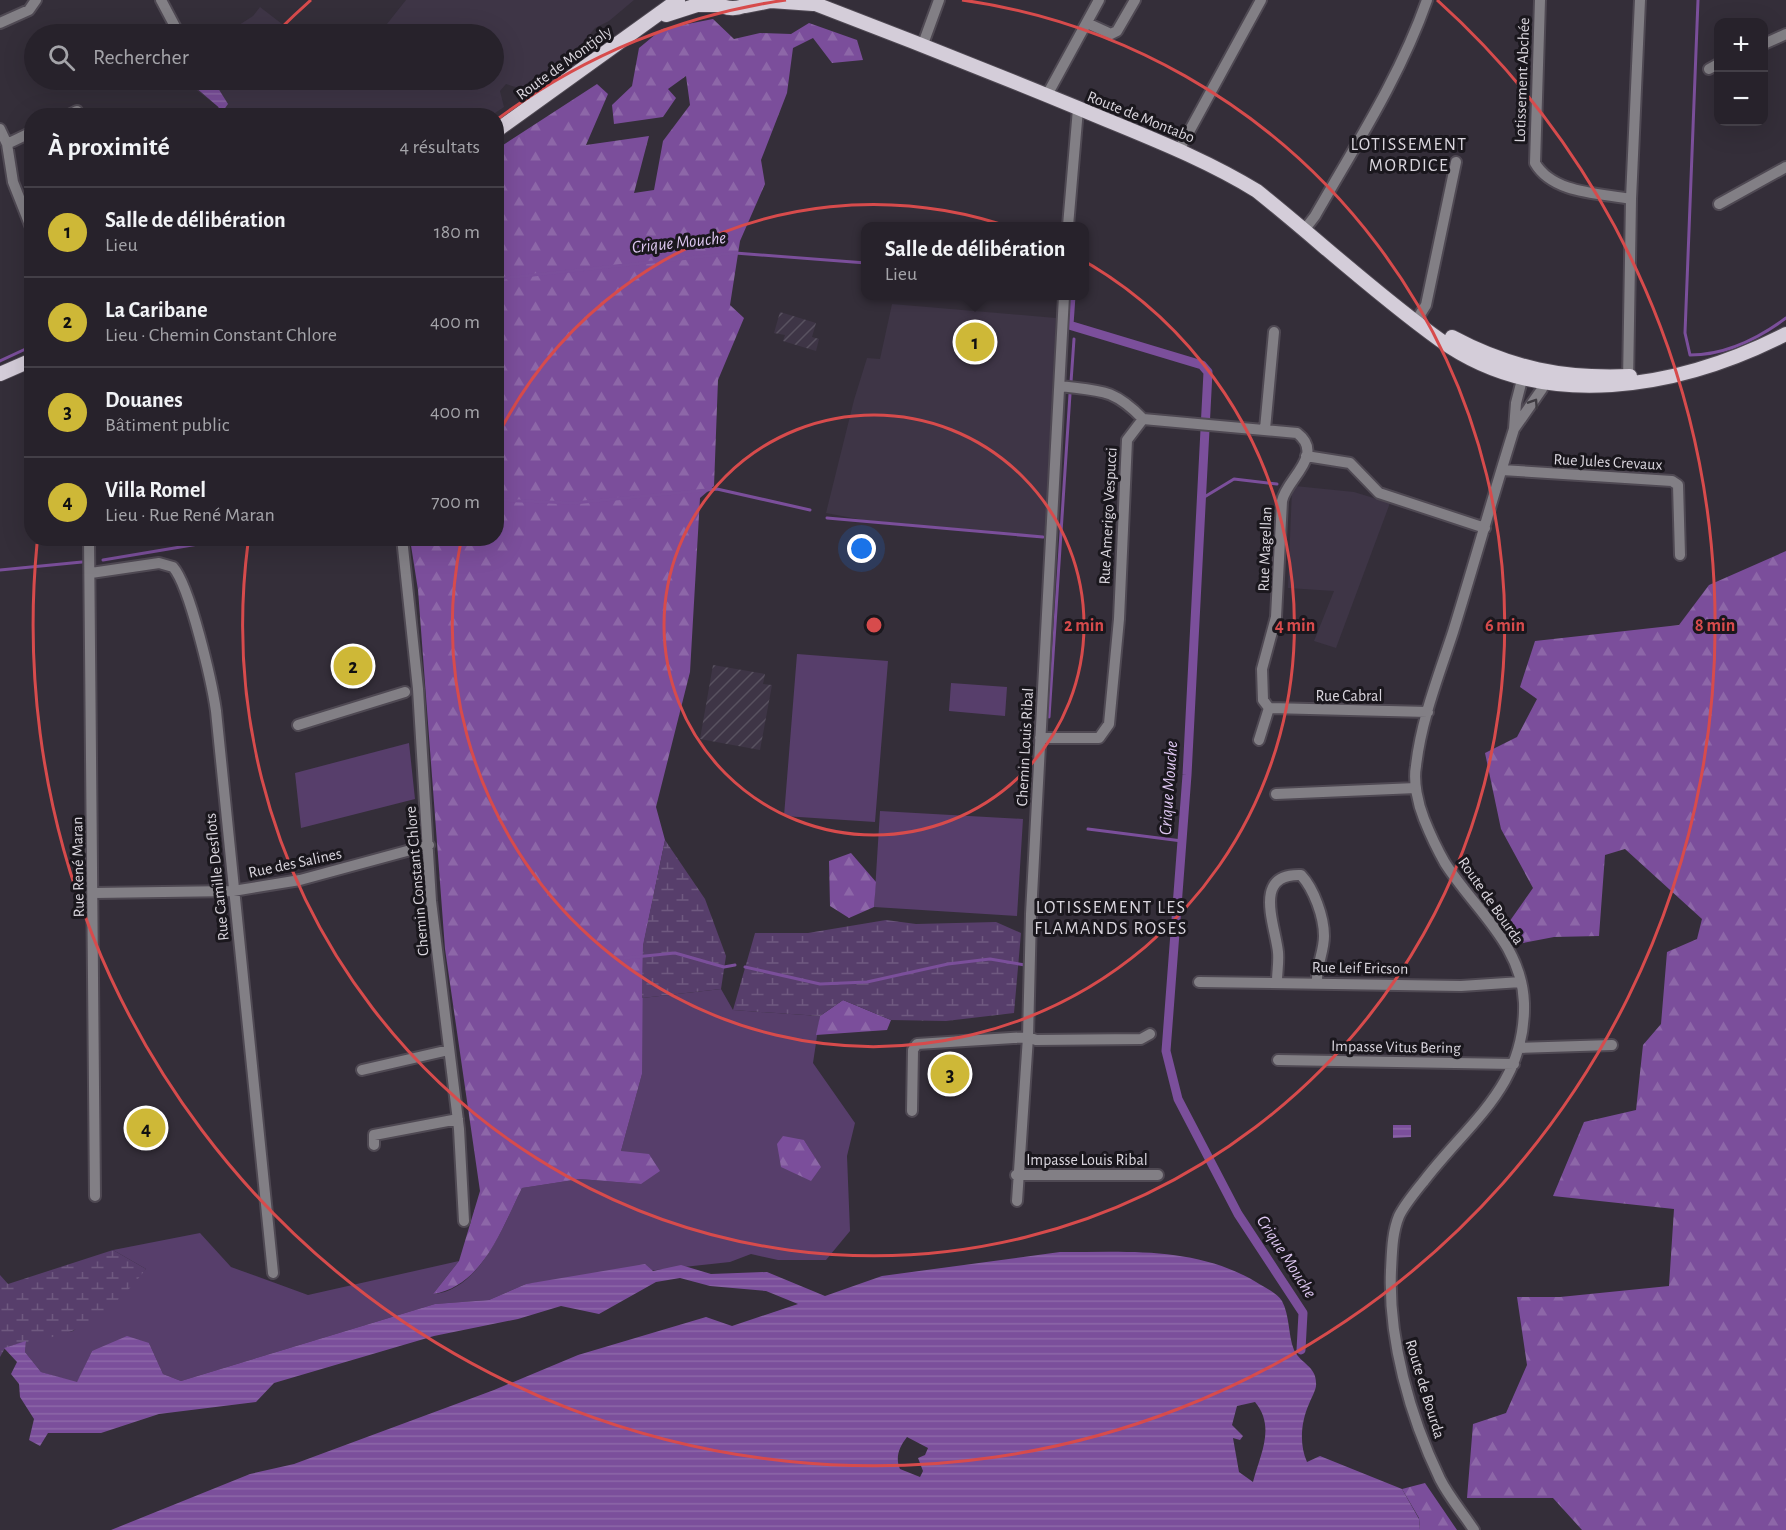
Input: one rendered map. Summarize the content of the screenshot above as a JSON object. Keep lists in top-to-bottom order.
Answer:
{
  "streets": {
    "main road": ["Route de Montjoly", "Route de Montabo"],
    "street": [
      "Lotissement Abchée",
      "Rue Jules Crevaux",
      "Rue Amerigo Vespucci",
      "Rue Magellan",
      "Rue Cabral",
      "Chemin Louis Ribal",
      "Rue des Salines",
      "Rue René Maran",
      "Rue Camille Desflots",
      "Chemin Constant Chlore",
      "Route de Bourda",
      "Rue Leif Ericson",
      "Impasse Vitus Bering",
      "Impasse Louis Ribal"
    ]
  },
  "crossings": [
    ["Route de Montjoly", "Route de Montabo"],
    ["Route de Montabo", "Route de Bourda"],
    ["Rue Jules Crevaux", "Route de Bourda"],
    ["Rue Amerigo Vespucci", "Chemin Louis Ribal"],
    ["Rue Magellan", "Rue Cabral"],
    ["Rue Cabral", "Route de Bourda"],
    ["Chemin Louis Ribal", "Impasse Louis Ribal"],
    ["Rue des Salines", "Rue René Maran"],
    ["Rue des Salines", "Rue Camille Desflots"],
    ["Rue des Salines", "Chemin Constant Chlore"],
    ["Rue René Maran", "Rue Camille Desflots"],
    ["Route de Bourda", "Rue Leif Ericson"],
    ["Route de Bourda", "Impasse Vitus Bering"]
  ],
  "districts": ["LOTISSEMENT MORDICE", "LOTISSEMENT LES FLAMANDS ROSES"],
  "water": ["Crique Mouche"],
  "page": {
    "map_buttons": ["+", "−"],
    "search": "Rechercher",
    "heading": ["À proximité", "4 résultats"],
    "list": [
      {
        "mark": "1",
        "name": "Salle de délibération",
        "note": "Lieu",
        "value": "180 m"
      },
      {
        "mark": "2",
        "name": "La Caribane",
        "note": "Lieu · Chemin Constant Chlore",
        "value": "400 m"
      },
      {
        "mark": "3",
        "name": "Douanes",
        "note": "Bâtiment public",
        "value": "400 m"
      },
      {
        "mark": "4",
        "name": "Villa Romel",
        "note": "Lieu · Rue René Maran",
        "value": "700 m"
      }
    ],
    "popup": ["Salle de délibération", "Lieu"],
    "pins": [
      "1",
      "2",
      "3",
      "4"
    ]
  },
  "rings": [
    "2 min",
    "4 min",
    "6 min",
    "8 min"
  ]
}
